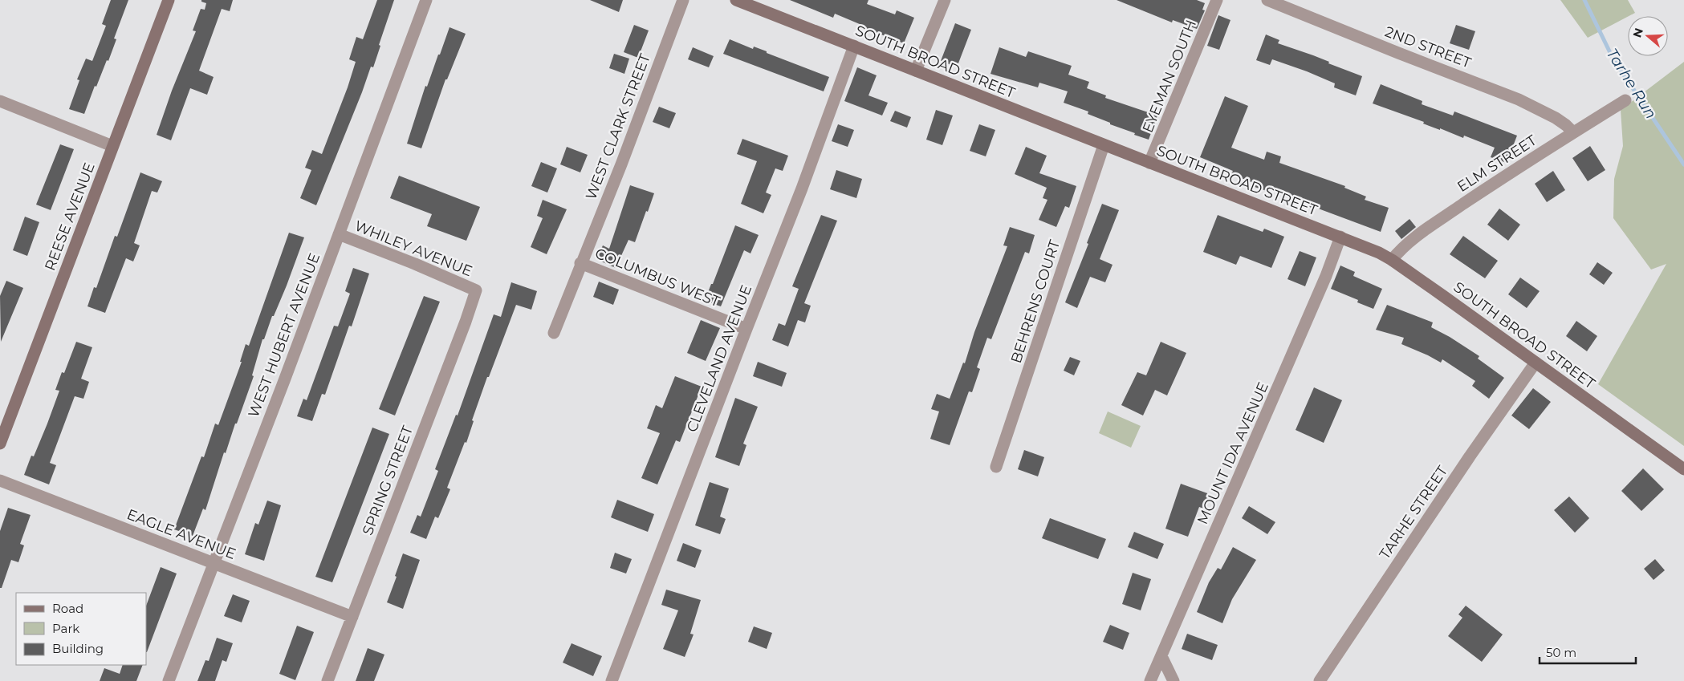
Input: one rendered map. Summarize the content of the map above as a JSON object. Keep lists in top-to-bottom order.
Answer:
{
  "streets": {
    "street": [
      "2ND STREET",
      "SOUTH BROAD STREET",
      "EYEMAN SOUTH",
      "WEST CLARK STREET",
      "ELM STREET",
      "REESE AVENUE",
      "WHILEY AVENUE",
      "COLUMBUS WEST",
      "BEHRENS COURT",
      "WEST HUBERT AVENUE",
      "CLEVELAND AVENUE",
      "MOUNT IDA AVENUE",
      "SPRING STREET",
      "TARHE STREET",
      "EAGLE AVENUE"
    ]
  },
  "crossings": [
    ["2ND STREET", "ELM STREET"],
    ["SOUTH BROAD STREET", "EYEMAN SOUTH"],
    ["SOUTH BROAD STREET", "ELM STREET"],
    ["SOUTH BROAD STREET", "BEHRENS COURT"],
    ["SOUTH BROAD STREET", "CLEVELAND AVENUE"],
    ["SOUTH BROAD STREET", "MOUNT IDA AVENUE"],
    ["SOUTH BROAD STREET", "TARHE STREET"],
    ["WEST CLARK STREET", "COLUMBUS WEST"],
    ["WHILEY AVENUE", "WEST HUBERT AVENUE"],
    ["WHILEY AVENUE", "SPRING STREET"],
    ["COLUMBUS WEST", "CLEVELAND AVENUE"],
    ["WEST HUBERT AVENUE", "EAGLE AVENUE"],
    ["SPRING STREET", "EAGLE AVENUE"]
  ],
  "water": ["Tarhe Run"],
  "legend": ["Road", "Park", "Building"],
  "scale_bar": "50 m",
  "north": "left"
}
